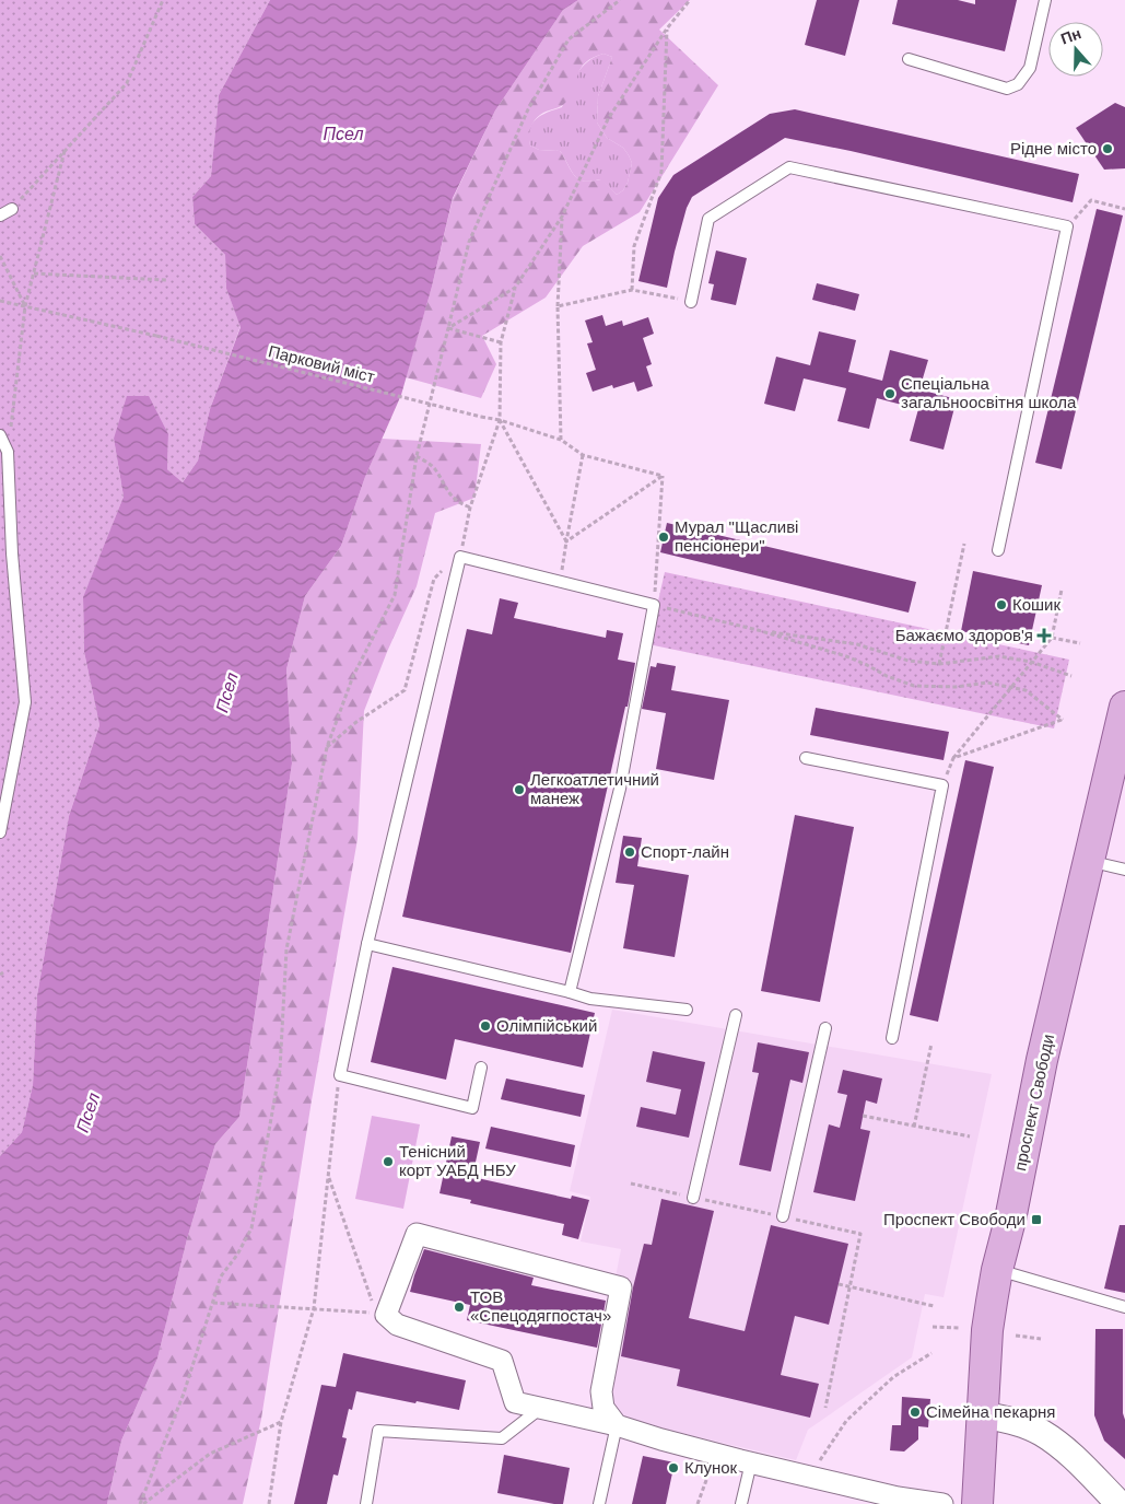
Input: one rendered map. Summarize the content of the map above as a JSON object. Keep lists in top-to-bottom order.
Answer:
{
  "streets": {
    "main road": ["проспект Свободи"],
    "path": ["Парковий міст"]
  },
  "water": ["Псел"],
  "places": {
    "other": [
      "Рідне місто",
      "Спеціальна загальноосвітня школа",
      "Мурал \"Щасливі пенсіонери\"",
      "Кошик",
      "Легкоатлетичний манеж",
      "Спорт-лайн",
      "Олімпійський",
      "Тенісний корт УАБД НБУ",
      "ТОВ «Спецодягпостач»",
      "Сімейна пекарня",
      "Клунок"
    ],
    "health": ["Бажаємо здоров'я"],
    "transit": ["Проспект Свободи"]
  },
  "north": "top"
}
